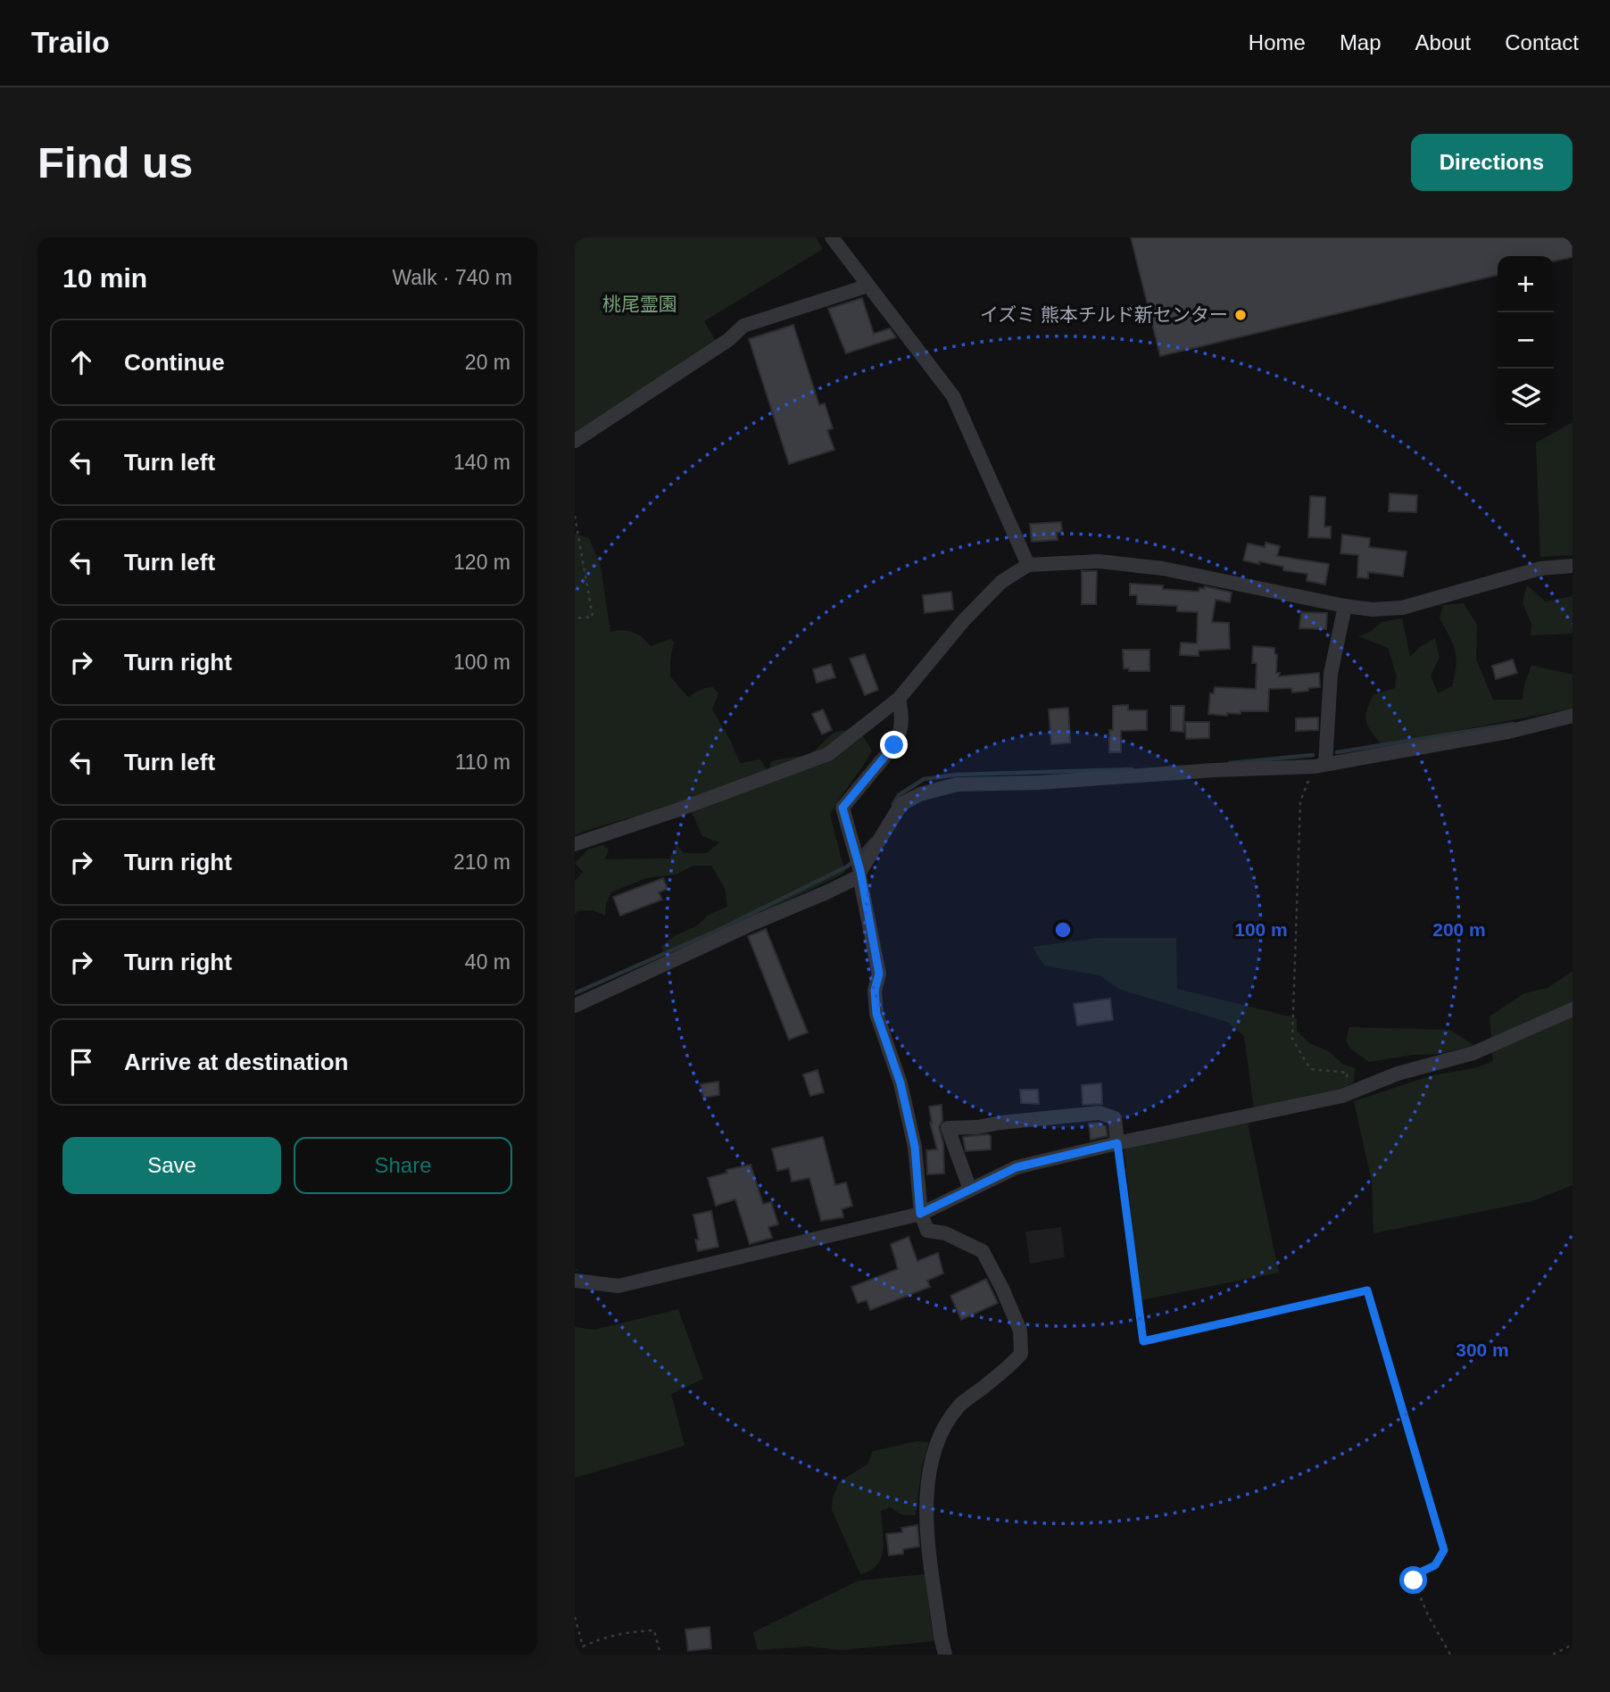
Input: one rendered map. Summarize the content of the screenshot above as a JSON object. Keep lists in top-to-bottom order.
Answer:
{
  "parks": ["桃尾霊園"],
  "places": ["イズミ 熊本チルド新センター"],
  "page": {
    "header": "Trailo",
    "nav": [
      "Home",
      "Map",
      "About",
      "Contact"
    ],
    "buttons": [
      "Directions",
      ["Save", "Share"]
    ],
    "title": "Find us",
    "heading": ["10 min", "Walk · 740 m"],
    "map_buttons": ["+", "−"],
    "list": [
      ["Continue", "20 m"],
      ["Turn left", "140 m"],
      ["Turn left", "120 m"],
      ["Turn right", "100 m"],
      ["Turn left", "110 m"],
      ["Turn right", "210 m"],
      ["Turn right", "40 m"],
      "Arrive at destination"
    ]
  },
  "rings": ["100 m", "200 m", "300 m"]
}
